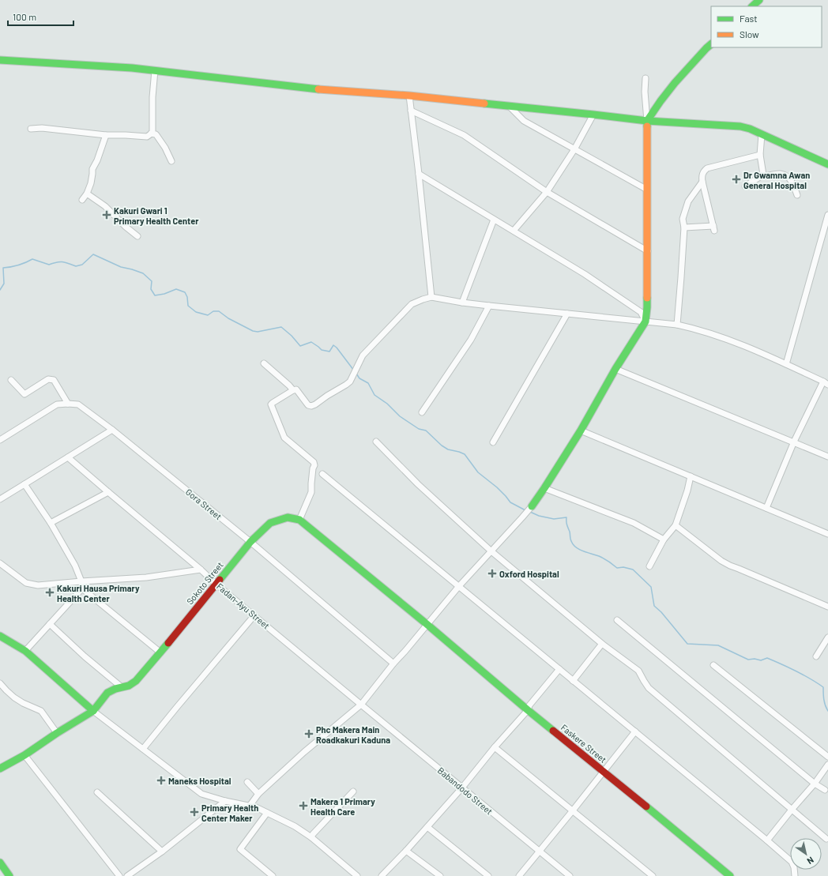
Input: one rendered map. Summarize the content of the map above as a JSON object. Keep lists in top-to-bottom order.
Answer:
{
  "streets": {
    "street": [
      "Gora Street",
      "Sokoto Street",
      "Fadan-Ayu Street",
      "Faskere Street",
      "Babandodo Street"
    ]
  },
  "crossings": [
    ["Gora Street", "Sokoto Street"],
    ["Sokoto Street", "Fadan-Ayu Street"],
    ["Fadan-Ayu Street", "Babandodo Street"]
  ],
  "places": {
    "health": [
      "Dr Gwamna Awan General Hospital",
      "Kakuri Gwari 1 Primary Health Center",
      "Oxford Hospital",
      "Kakuri Hausa Primary Health Center",
      "Phc Makera Main Roadkakuri Kaduna",
      "Maneks Hospital",
      "Makera 1 Primary Health Care",
      "Primary Health Center Maker"
    ]
  },
  "legend": ["Fast", "Slow"],
  "scale_bar": "100 m",
  "north": "bottom right"
}
